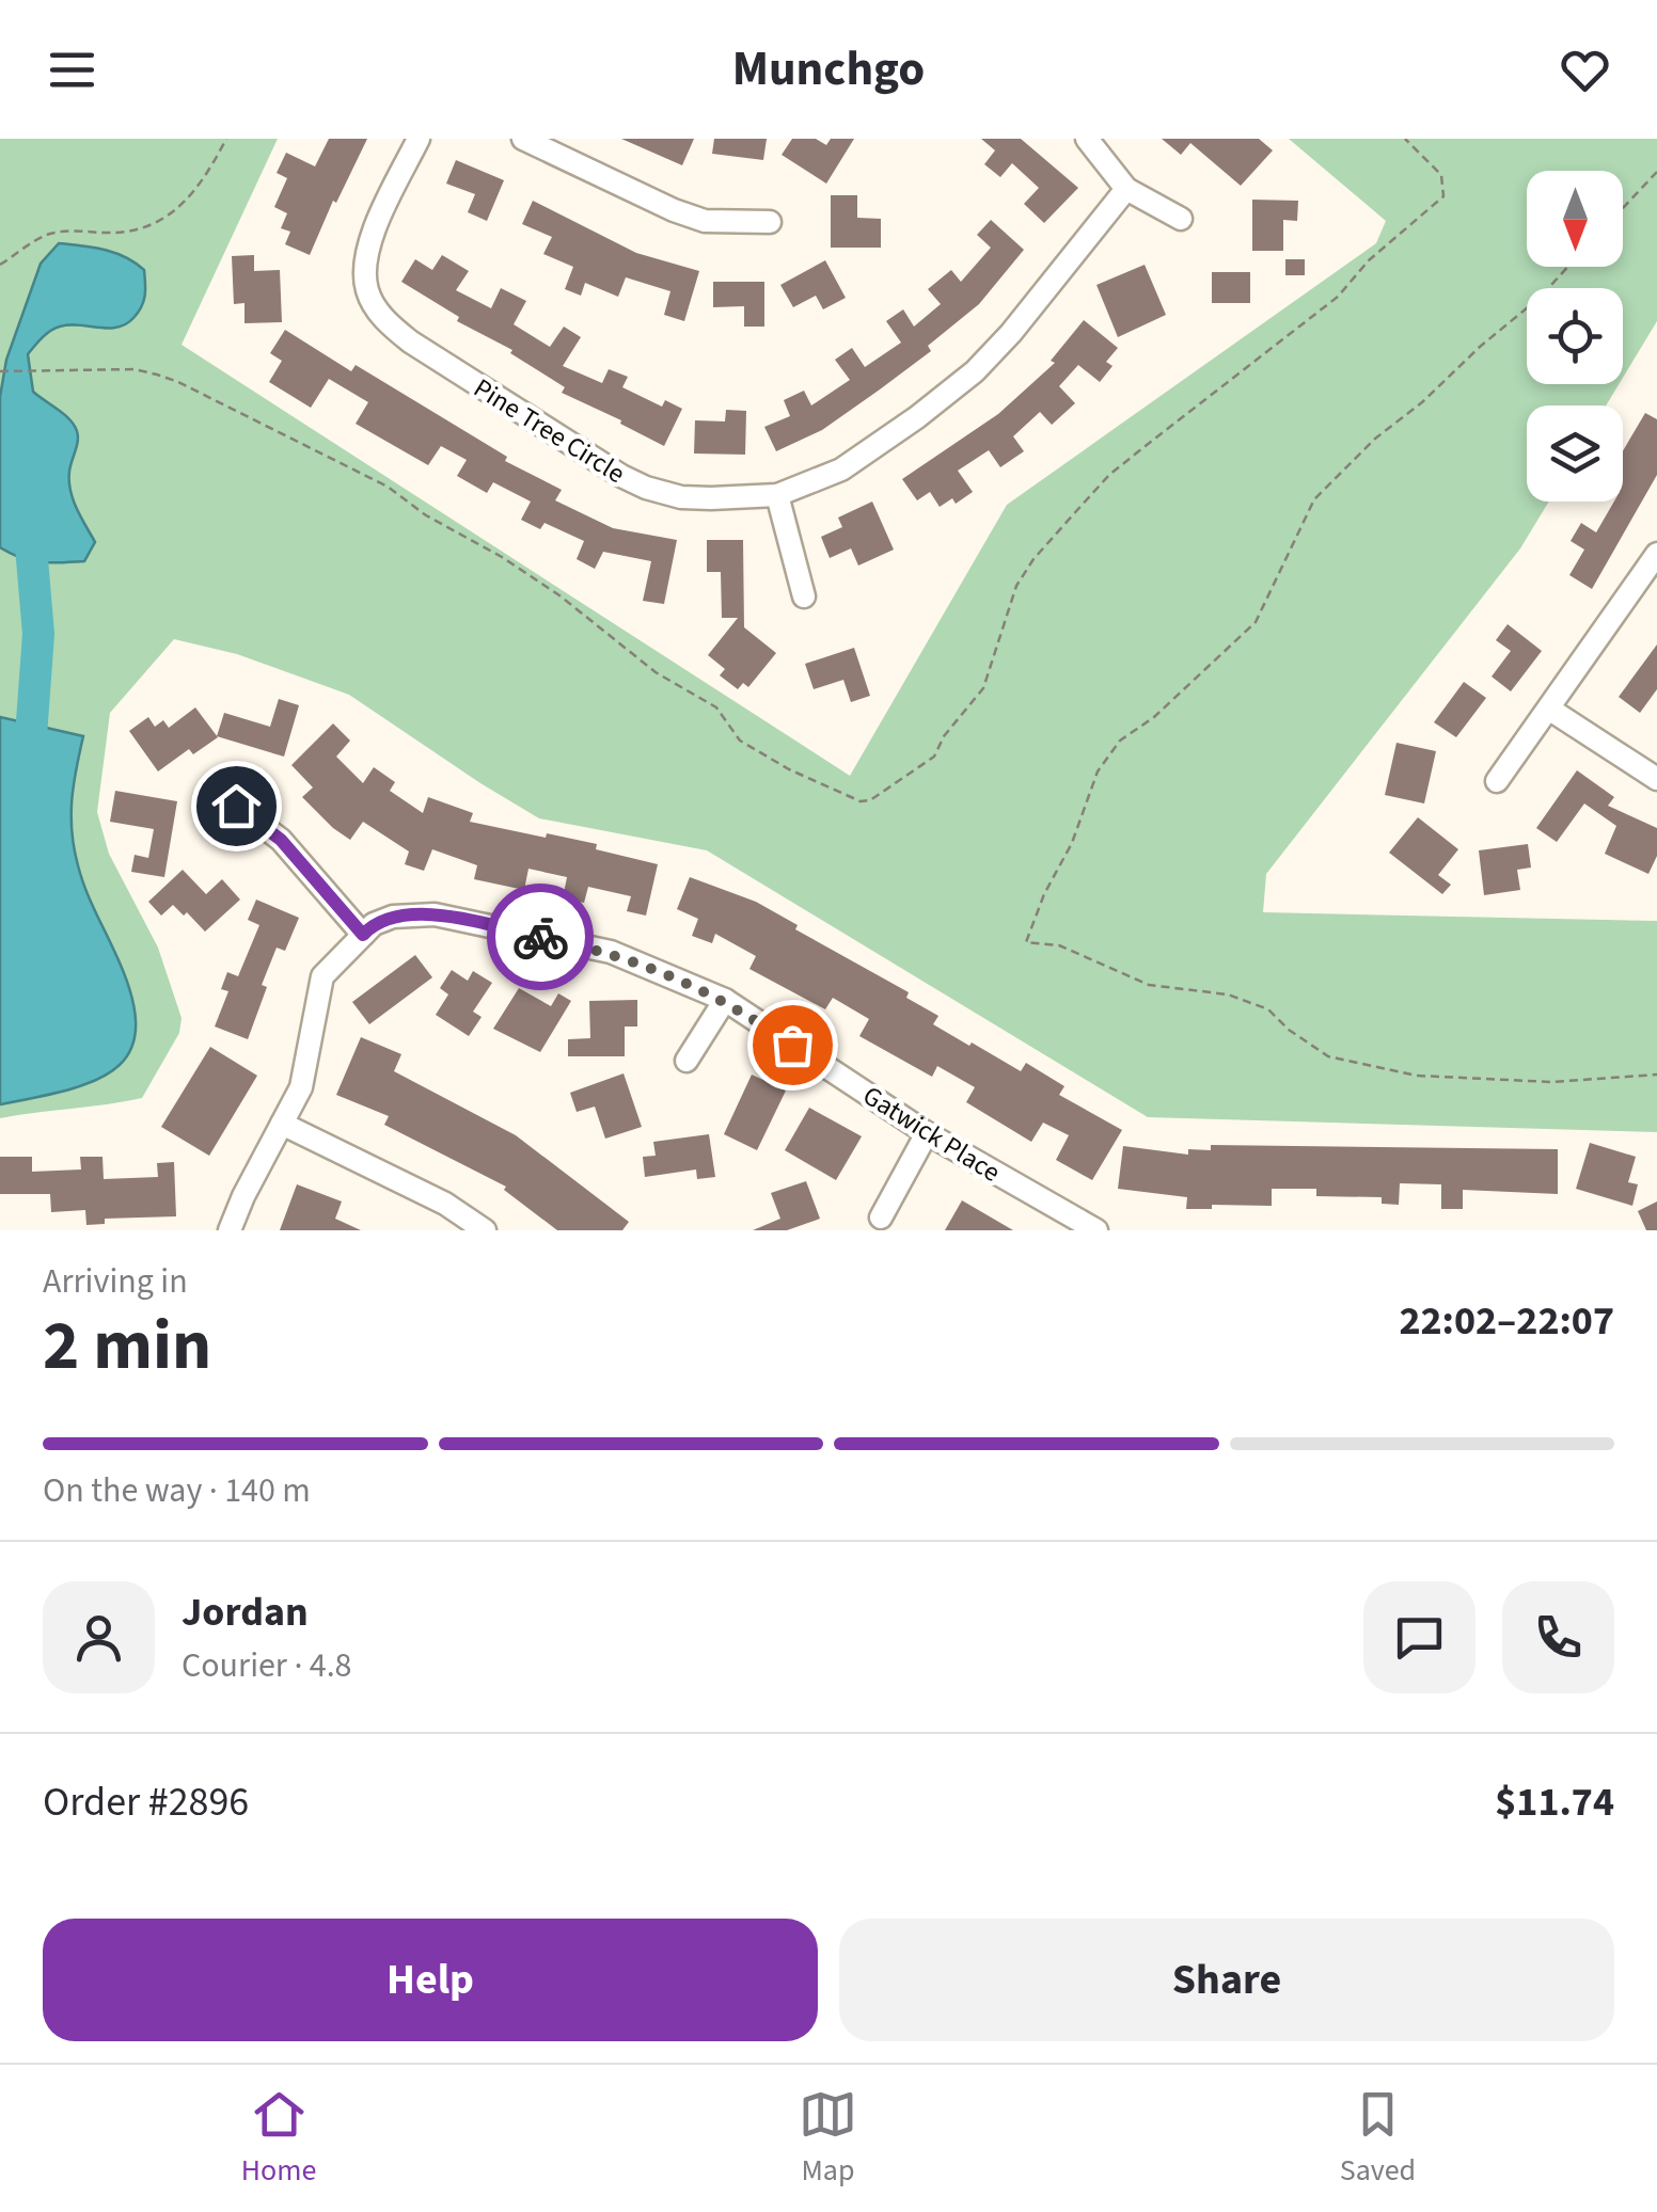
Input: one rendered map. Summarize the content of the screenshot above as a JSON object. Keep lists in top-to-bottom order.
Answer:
{
  "streets": {
    "street": ["Pine Tree Circle", "Gatwick Place"]
  },
  "north": "bottom",
  "page": {
    "header": "Munchgo",
    "heading": ["2 min", "Arriving in", "22:02–22:07"],
    "panel": [
      "Jordan",
      "Courier · 4.8",
      "Order #2896",
      "$11.74"
    ],
    "bar": "On the way · 140 m",
    "buttons": ["Help", "Share"],
    "tabs": ["Home", "Map", "Saved"]
  }
}
